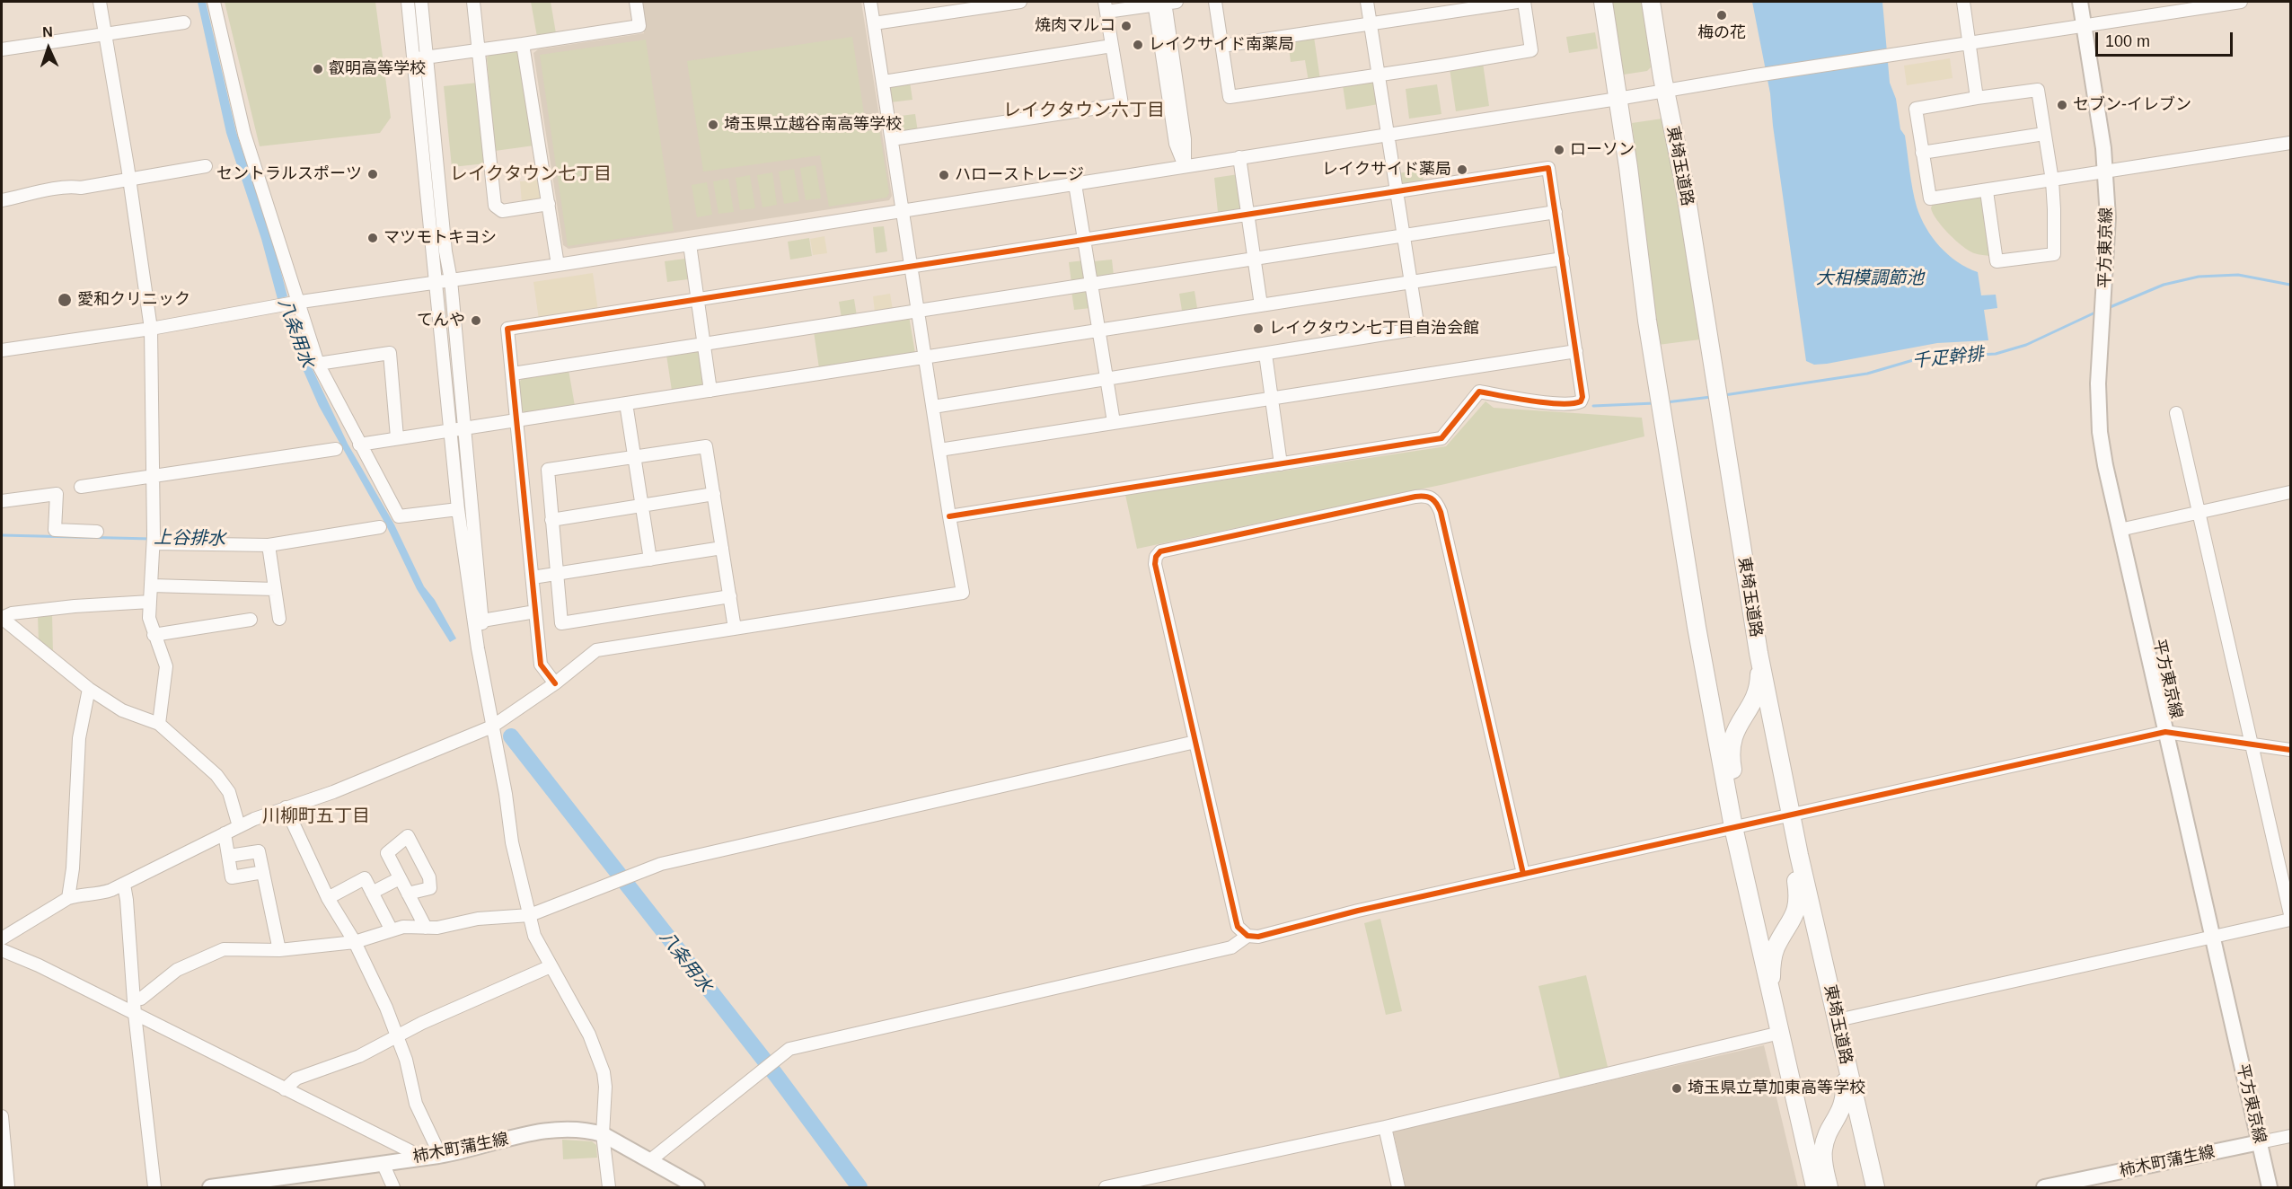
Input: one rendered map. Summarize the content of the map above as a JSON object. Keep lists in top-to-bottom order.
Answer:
{
  "streets": {
    "highway": ["東埼玉道路"],
    "main road": ["平方東京線", "柿木町蒲生線"]
  },
  "crossings": [
    ["平方東京線", "柿木町蒲生線"]
  ],
  "districts": ["レイクタウン六丁目", "レイクタウン七丁目", "川柳町五丁目"],
  "water": [
    "大相模調節池",
    "八条用水",
    "千疋幹排",
    "上谷排水"
  ],
  "places": [
    "梅の花",
    "焼肉マルコ",
    "レイクサイド南薬局",
    "叡明高等学校",
    "セブン-イレブン",
    "埼玉県立越谷南高等学校",
    "ローソン",
    "レイクサイド薬局",
    "セントラルスポーツ",
    "ハローストレージ",
    "マツモトキヨシ",
    "愛和クリニック",
    "てんや",
    "レイクタウン七丁目自治会館",
    "埼玉県立草加東高等学校"
  ],
  "scale_bar": "100 m",
  "north": "top"
}
